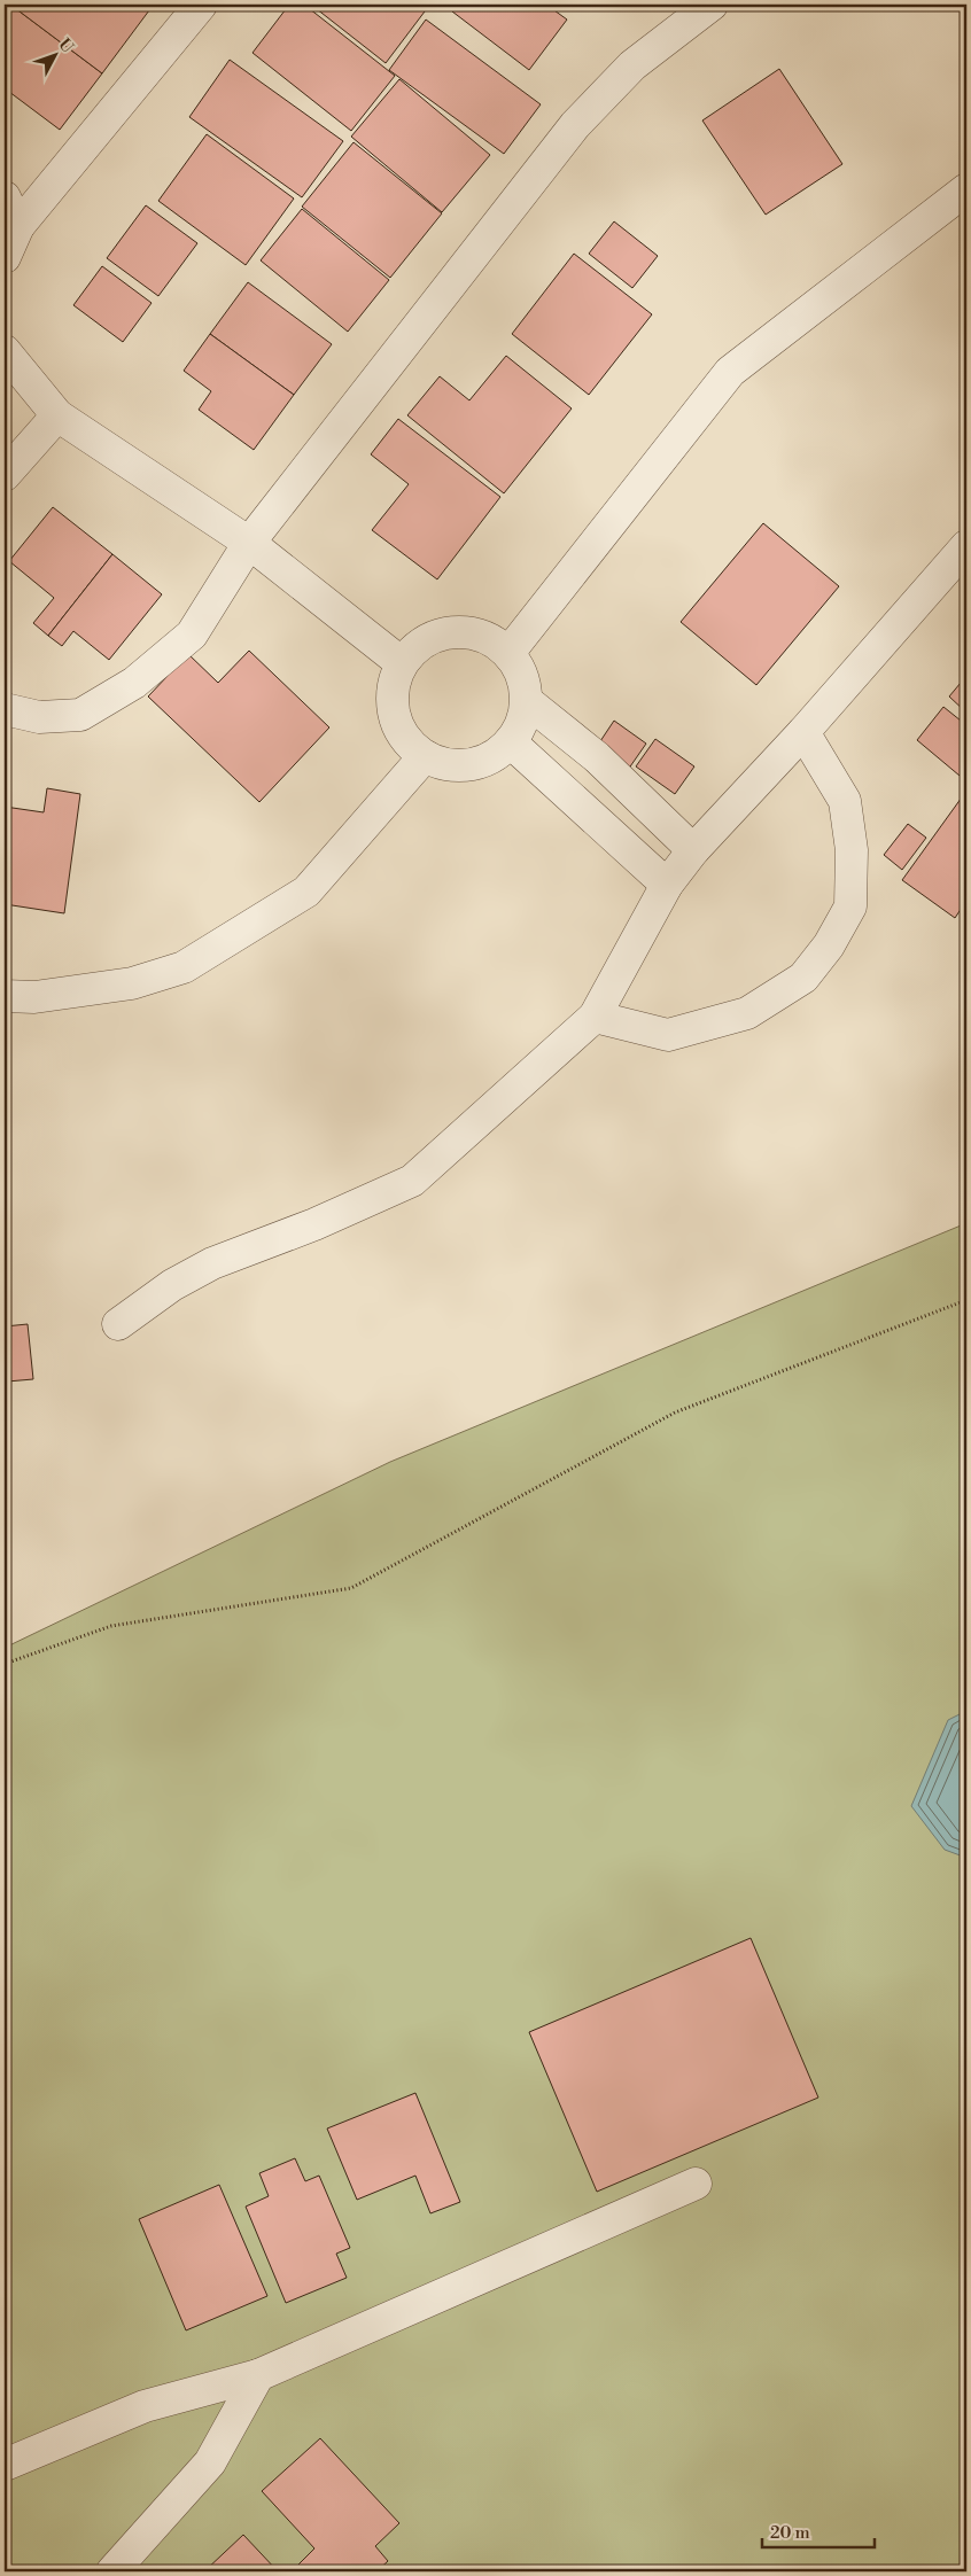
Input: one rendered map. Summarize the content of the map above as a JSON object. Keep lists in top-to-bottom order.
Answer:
{
  "scale_bar": "20 m",
  "north": "top right"
}
